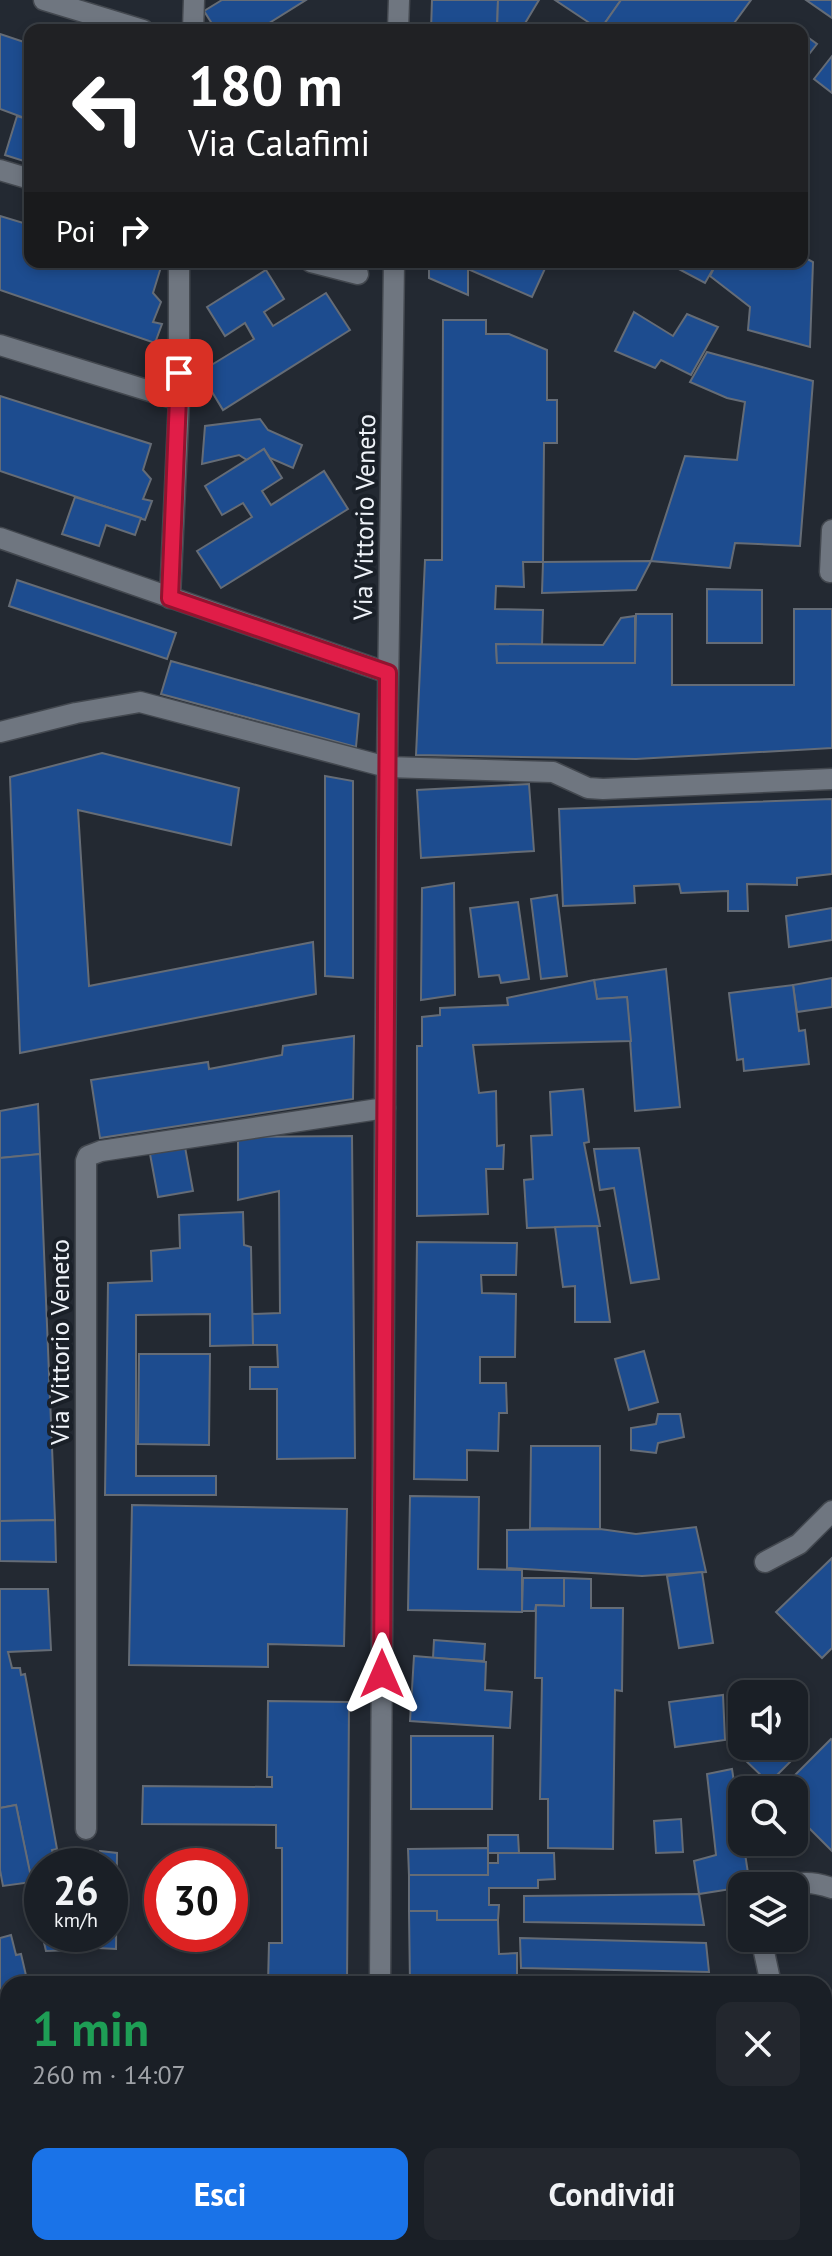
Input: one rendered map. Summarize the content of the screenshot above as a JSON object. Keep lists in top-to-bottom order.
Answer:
{
  "streets": {
    "street": ["Via Vittorio Veneto"]
  },
  "page": {
    "turn": ["180 m", "Via Calafimi"],
    "then": "Poi",
    "speed": "26 km/h",
    "limit": "30",
    "heading": ["1 min", "260 m · 14:07"],
    "buttons": ["Esci", "Condividi"]
  }
}
